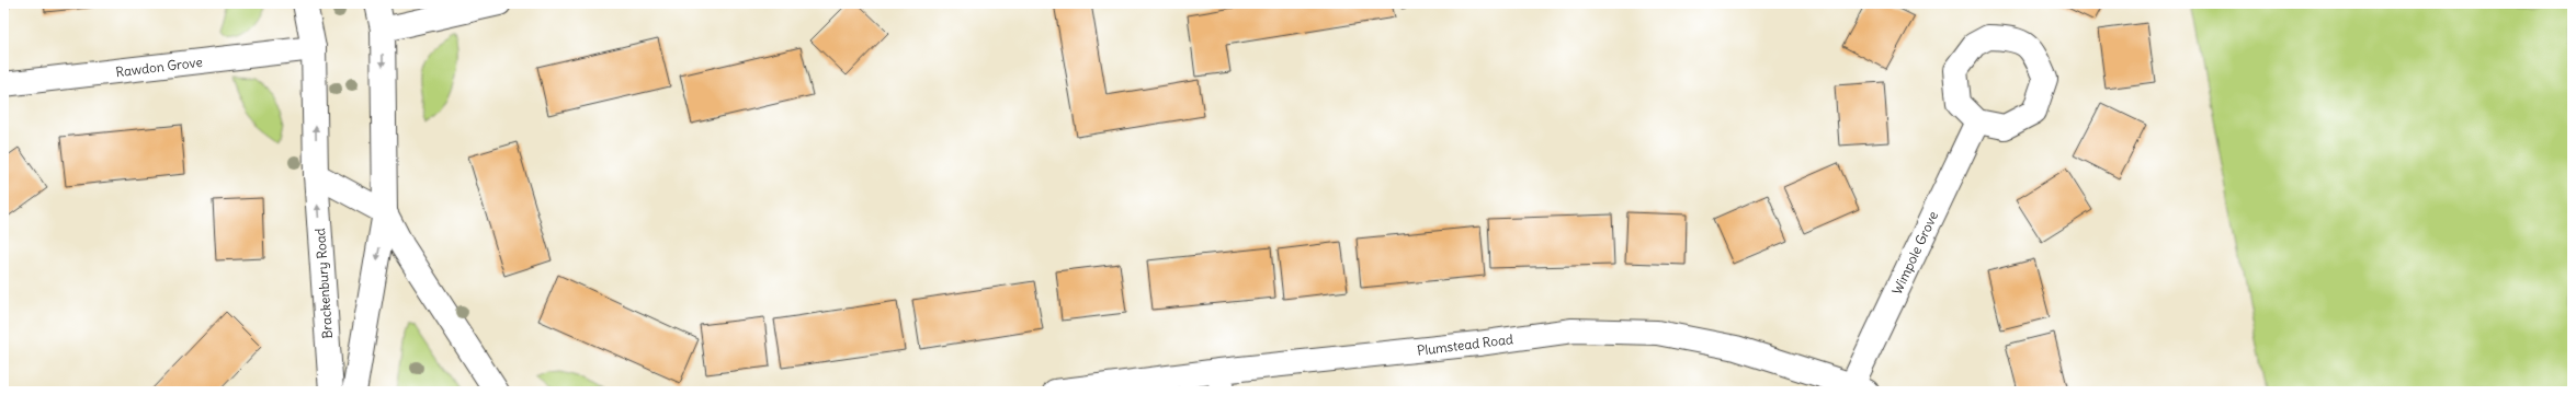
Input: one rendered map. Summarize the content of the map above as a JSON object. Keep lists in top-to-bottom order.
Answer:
{
  "streets": {
    "street": [
      "Rawdon Grove",
      "Wimpole Grove",
      "Brackenbury Road",
      "Plumstead Road"
    ]
  },
  "crossings": [
    ["Rawdon Grove", "Brackenbury Road"],
    ["Wimpole Grove", "Plumstead Road"]
  ]
}
